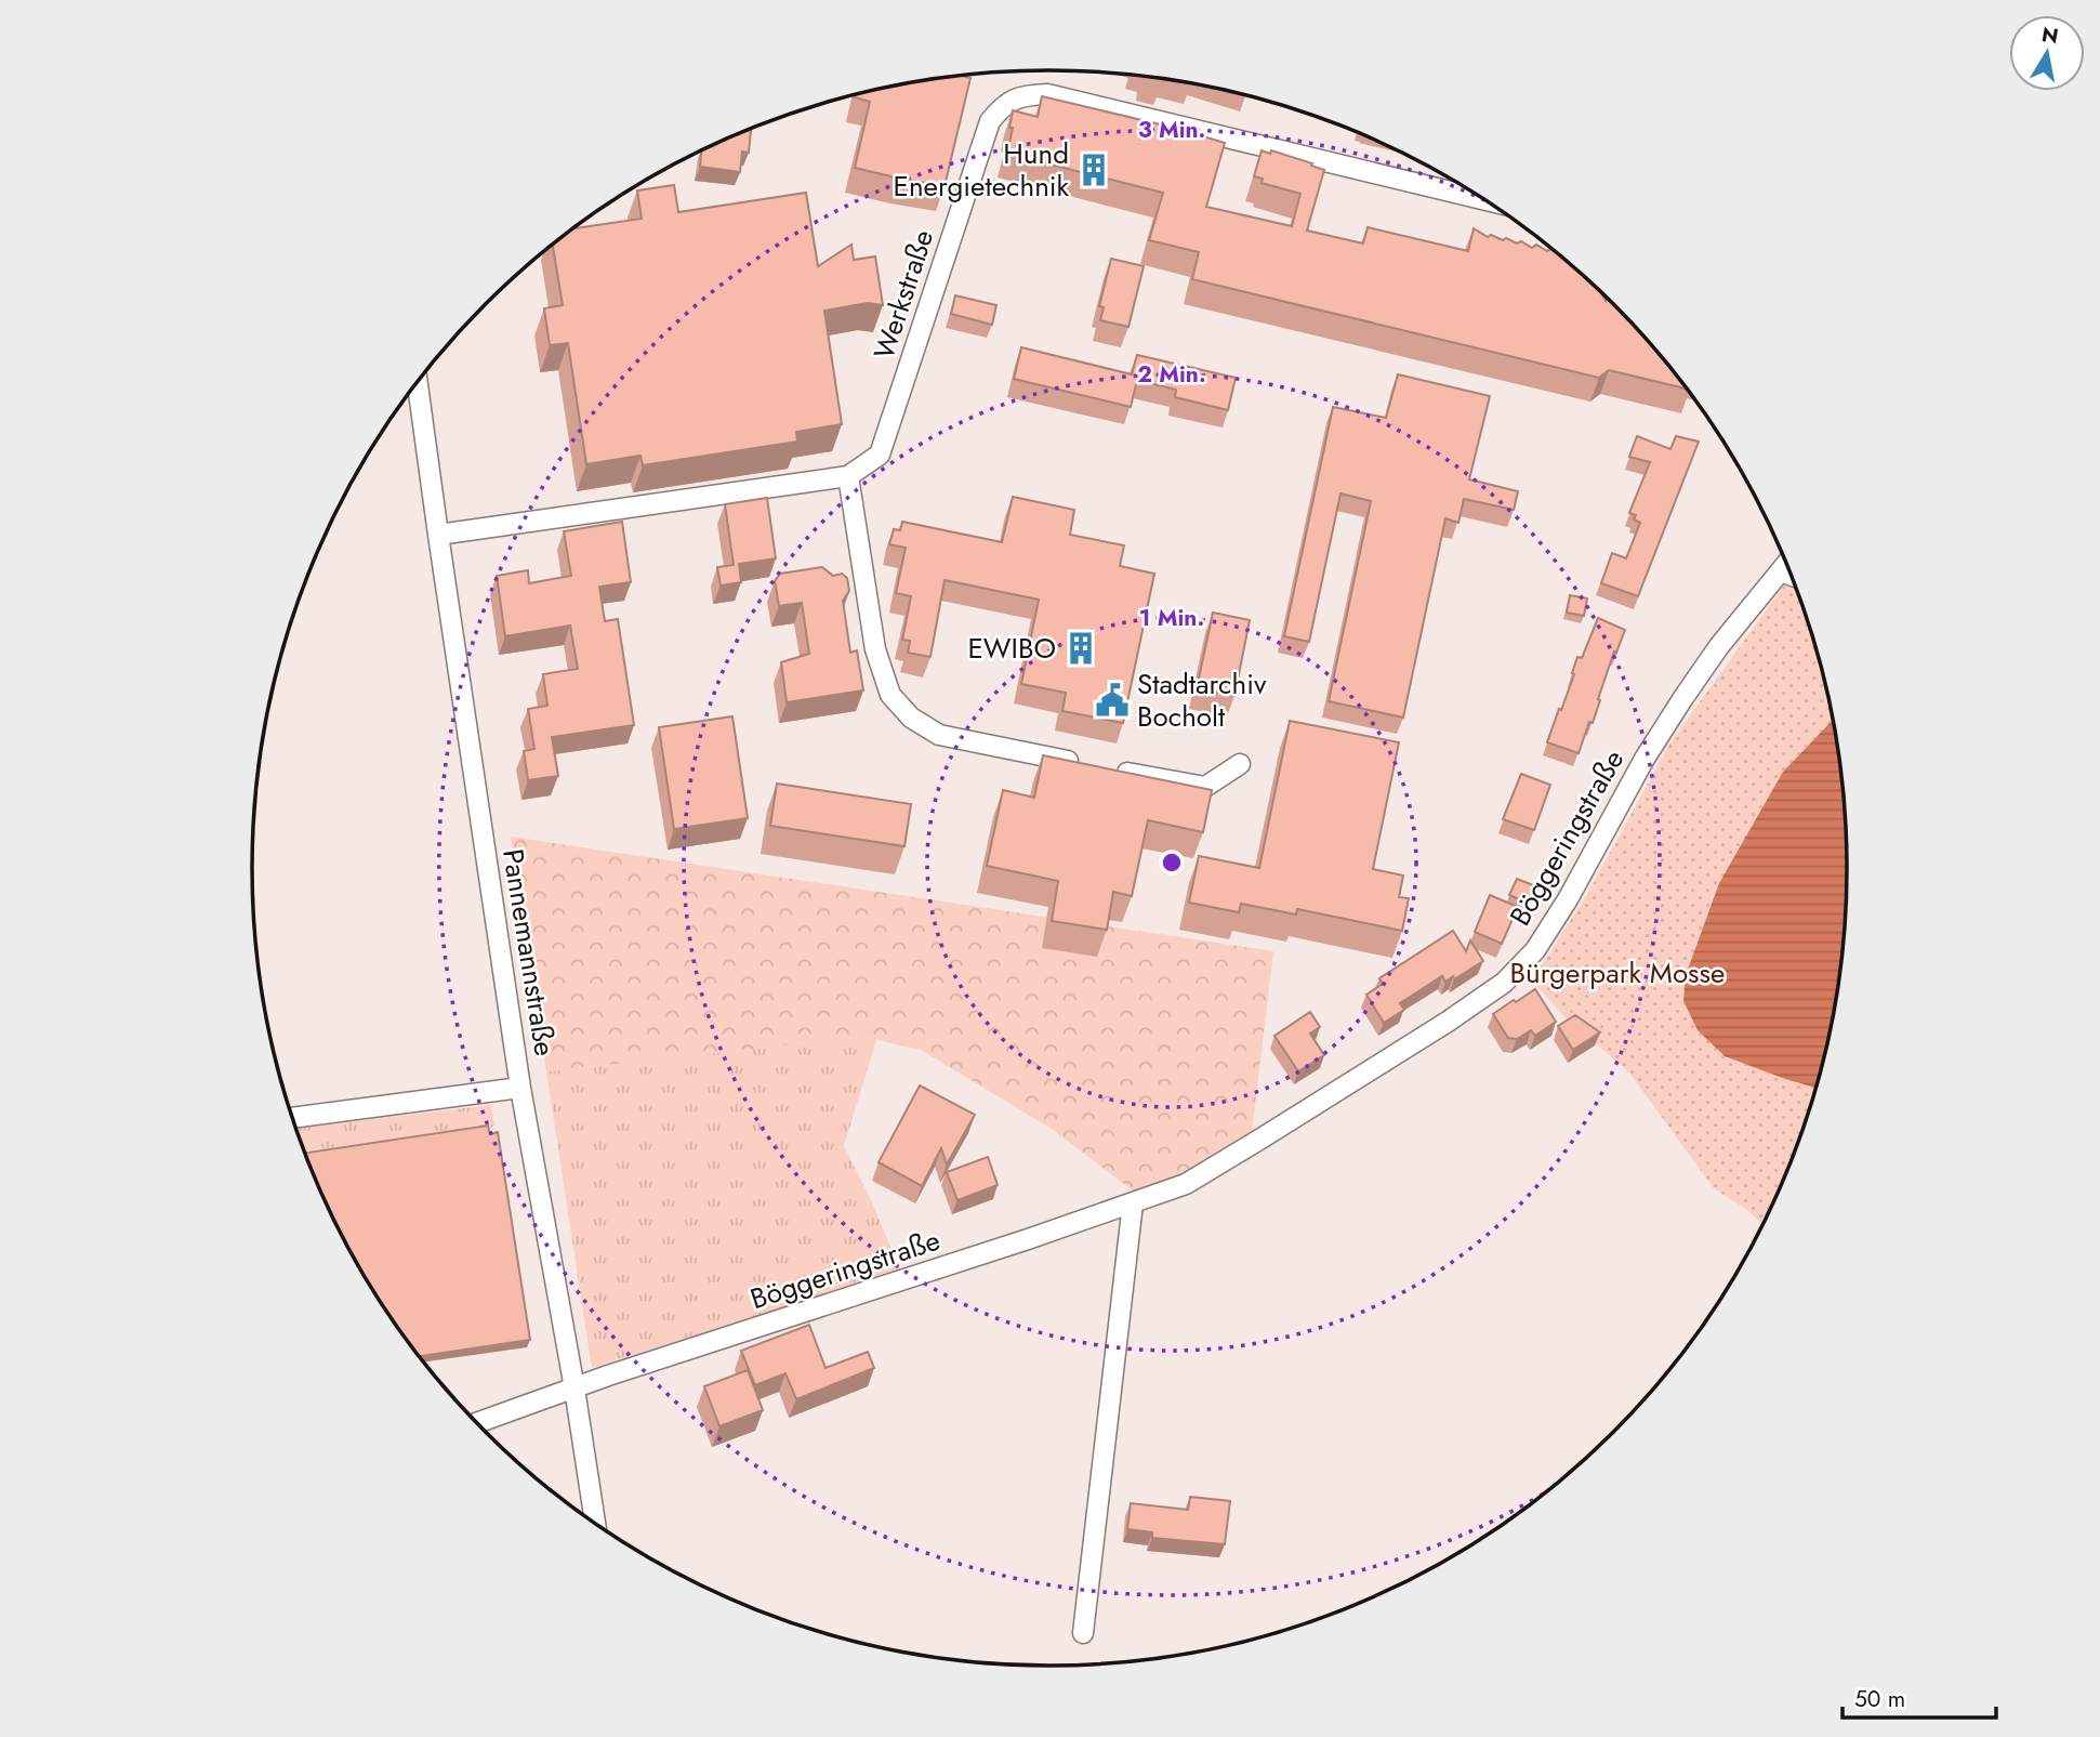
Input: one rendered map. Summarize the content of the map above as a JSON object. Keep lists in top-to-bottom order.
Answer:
{
  "streets": {
    "street": ["Werkstraße", "Böggeringstraße", "Pannemannstraße"]
  },
  "crossings": [
    ["Werkstraße", "Pannemannstraße"],
    ["Böggeringstraße", "Pannemannstraße"]
  ],
  "parks": ["Bürgerpark Mosse"],
  "places": {
    "building": ["Hund Energietechnik", "EWIBO"],
    "public building": ["Stadtarchiv Bocholt"]
  },
  "scale_bar": "50 m",
  "north": "top",
  "rings": ["3 Min.", "2 Min.", "1 Min."]
}
